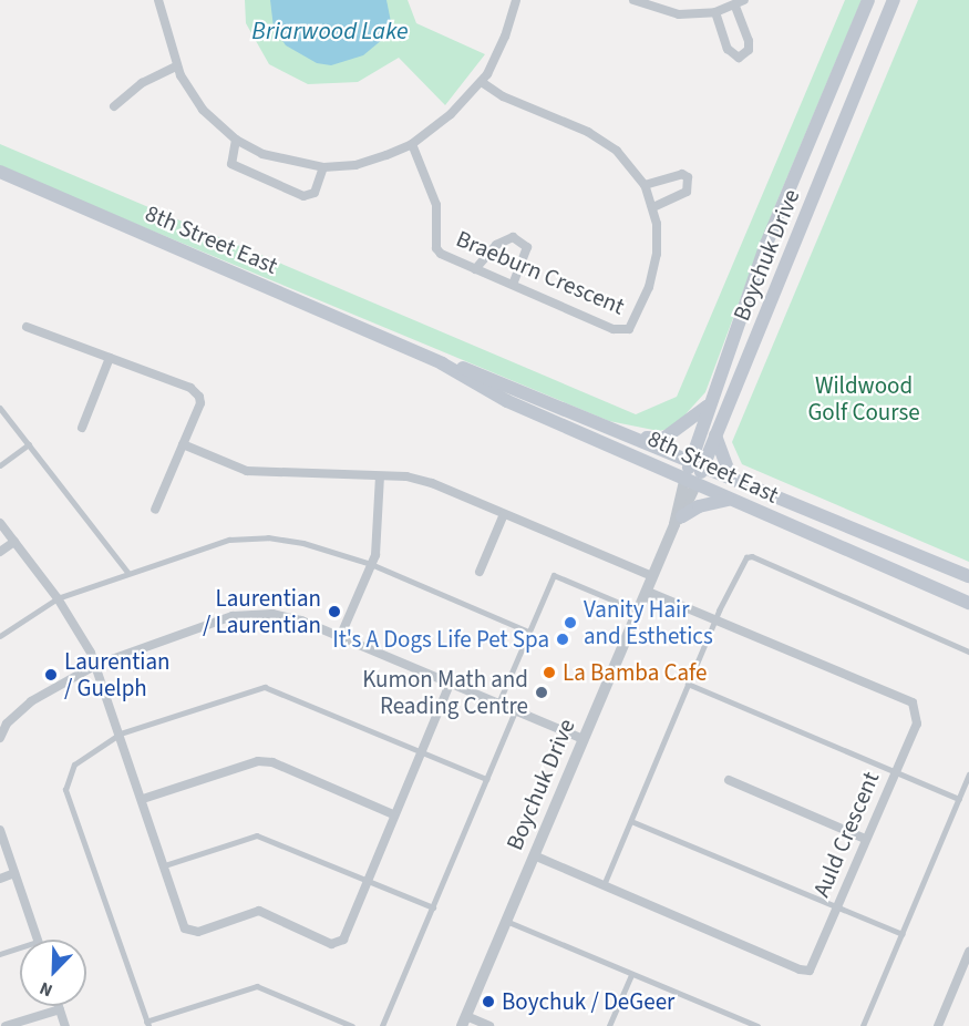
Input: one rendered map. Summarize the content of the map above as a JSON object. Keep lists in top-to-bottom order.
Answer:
{
  "streets": {
    "main road": ["8th Street East", "Boychuk Drive"],
    "street": ["Braeburn Crescent", "Auld Crescent"]
  },
  "crossings": [
    ["8th Street East", "Boychuk Drive"],
    ["Boychuk Drive", "Auld Crescent"]
  ],
  "water": ["Briarwood Lake"],
  "parks": ["Wildwood Golf Course"],
  "places": [
    "Laurentian / Laurentian",
    "Vanity Hair and Esthetics",
    "It's A Dogs Life Pet Spa",
    "La Bamba Cafe",
    "Laurentian / Guelph",
    "Kumon Math and Reading Centre",
    "Boychuk / DeGeer"
  ],
  "north": "bottom left"
}
